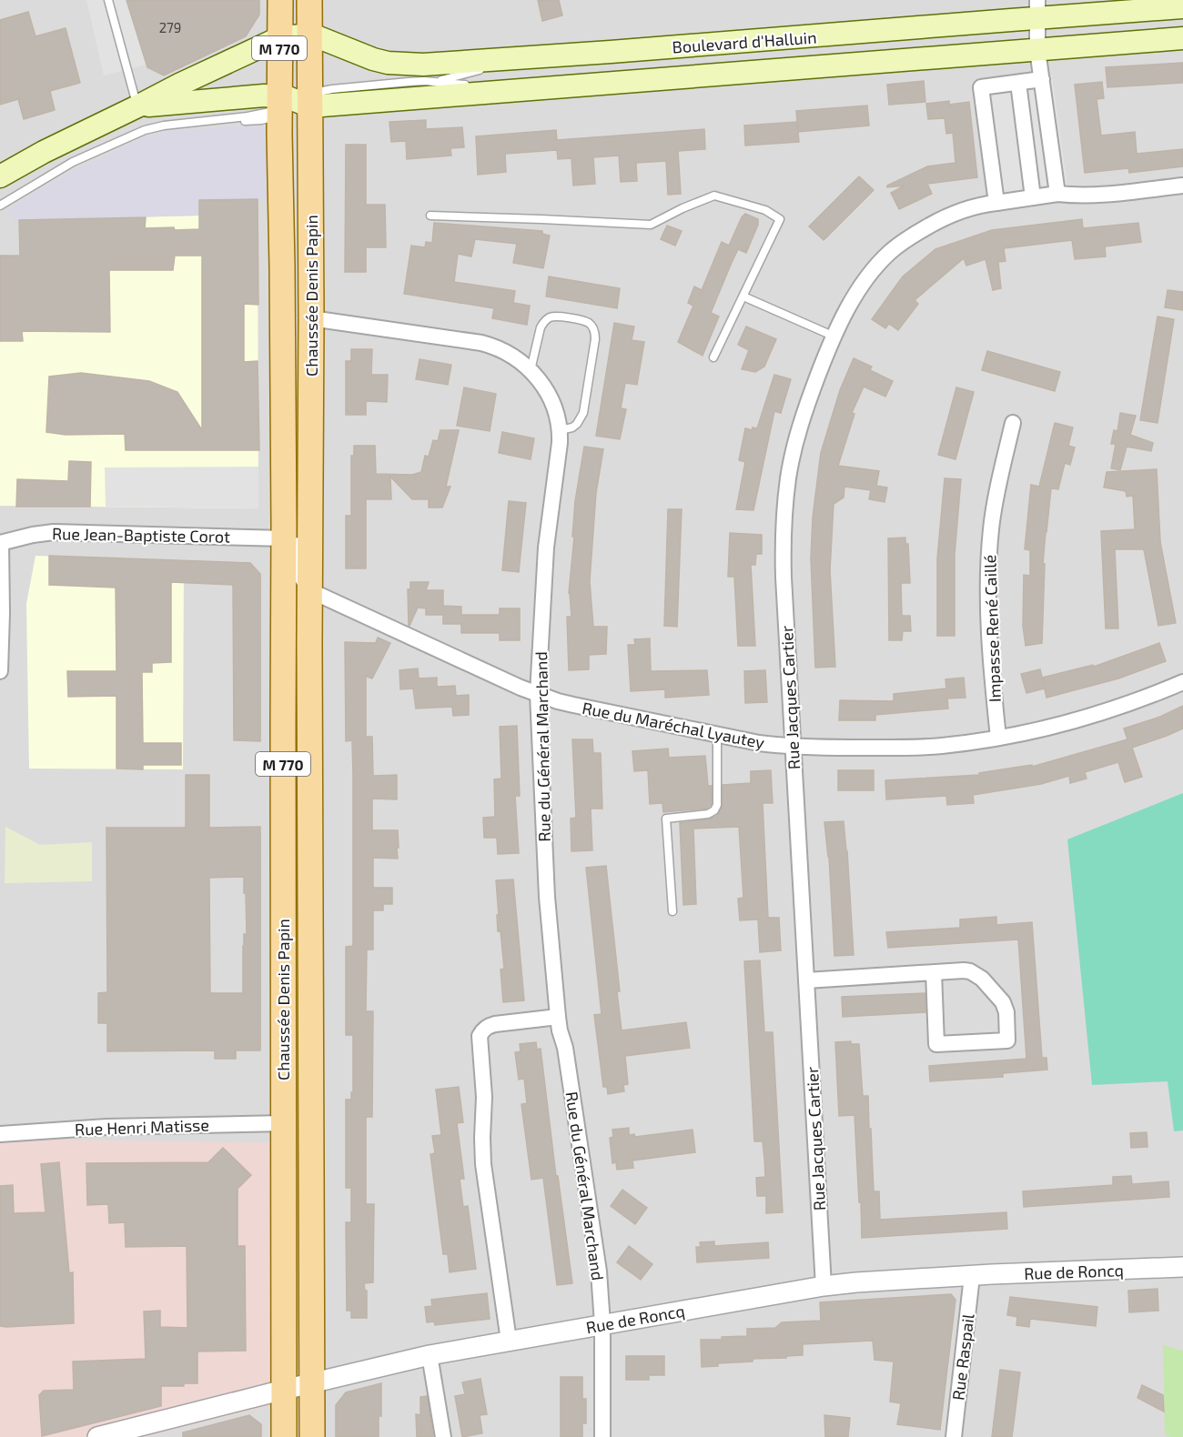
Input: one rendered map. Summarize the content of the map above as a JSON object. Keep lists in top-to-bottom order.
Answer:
{
  "streets": {
    "main road": ["Boulevard d'Halluin", "M 770", "Chaussée Denis Papin"],
    "street": [
      "Rue Jean-Baptiste Corot",
      "Impasse René Caillé",
      "Rue Jacques Cartier",
      "Rue du Maréchal Lyautey",
      "Rue du Général Marchand",
      "Rue Henri Matisse",
      "Rue de Roncq",
      "Rue Raspail"
    ]
  },
  "crossings": [
    ["Boulevard d'Halluin", "Chaussée Denis Papin"],
    ["Chaussée Denis Papin", "Rue Jean-Baptiste Corot"],
    ["Chaussée Denis Papin", "Rue du Maréchal Lyautey"],
    ["Chaussée Denis Papin", "Rue du Général Marchand"],
    ["Chaussée Denis Papin", "Rue Henri Matisse"],
    ["Chaussée Denis Papin", "Rue de Roncq"],
    ["Impasse René Caillé", "Rue du Maréchal Lyautey"],
    ["Rue Jacques Cartier", "Rue du Maréchal Lyautey"],
    ["Rue Jacques Cartier", "Rue de Roncq"],
    ["Rue du Maréchal Lyautey", "Rue du Général Marchand"],
    ["Rue du Général Marchand", "Rue de Roncq"],
    ["Rue de Roncq", "Rue Raspail"]
  ],
  "house_numbers": ["279"]
}
